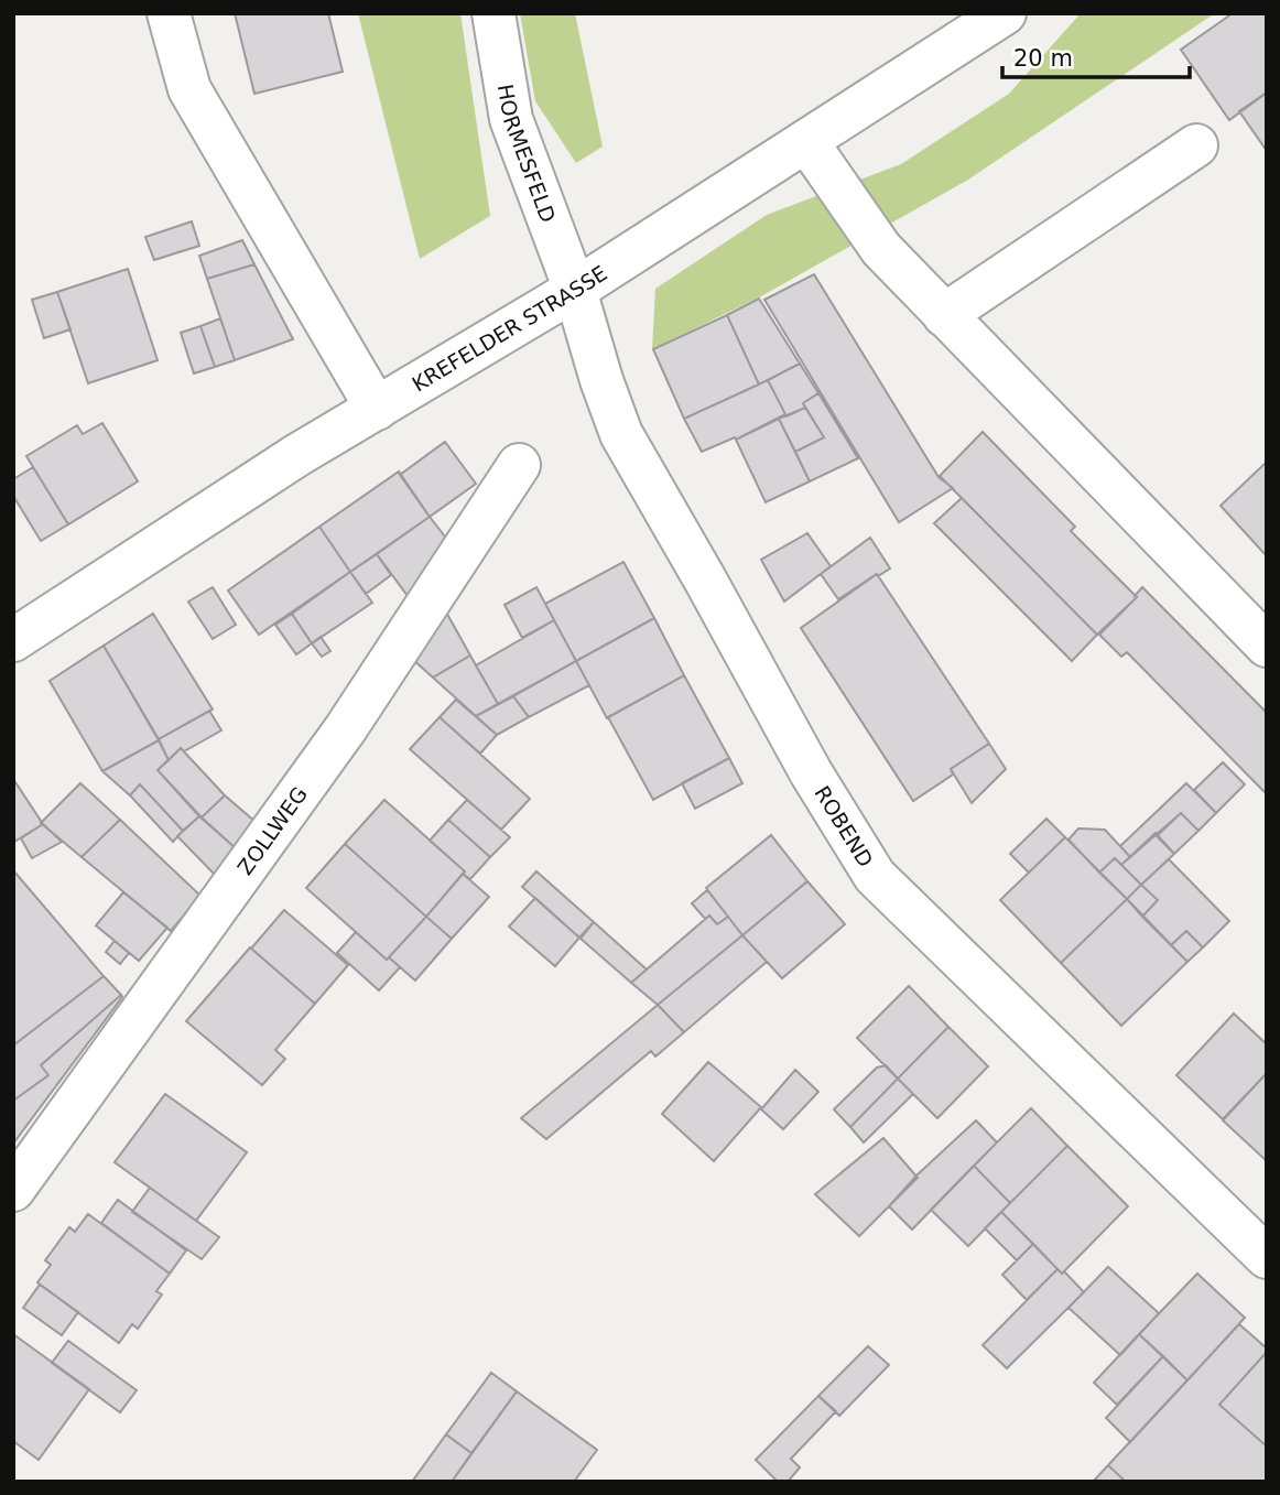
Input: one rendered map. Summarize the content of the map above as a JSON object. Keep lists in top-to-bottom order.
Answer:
{
  "streets": {
    "street": [
      "HORMESFELD",
      "KREFELDER STRASSE",
      "ROBEND",
      "ZOLLWEG"
    ]
  },
  "crossings": [
    ["HORMESFELD", "KREFELDER STRASSE"],
    ["HORMESFELD", "ROBEND"],
    ["KREFELDER STRASSE", "ROBEND"]
  ],
  "scale_bar": "20 m"
}
